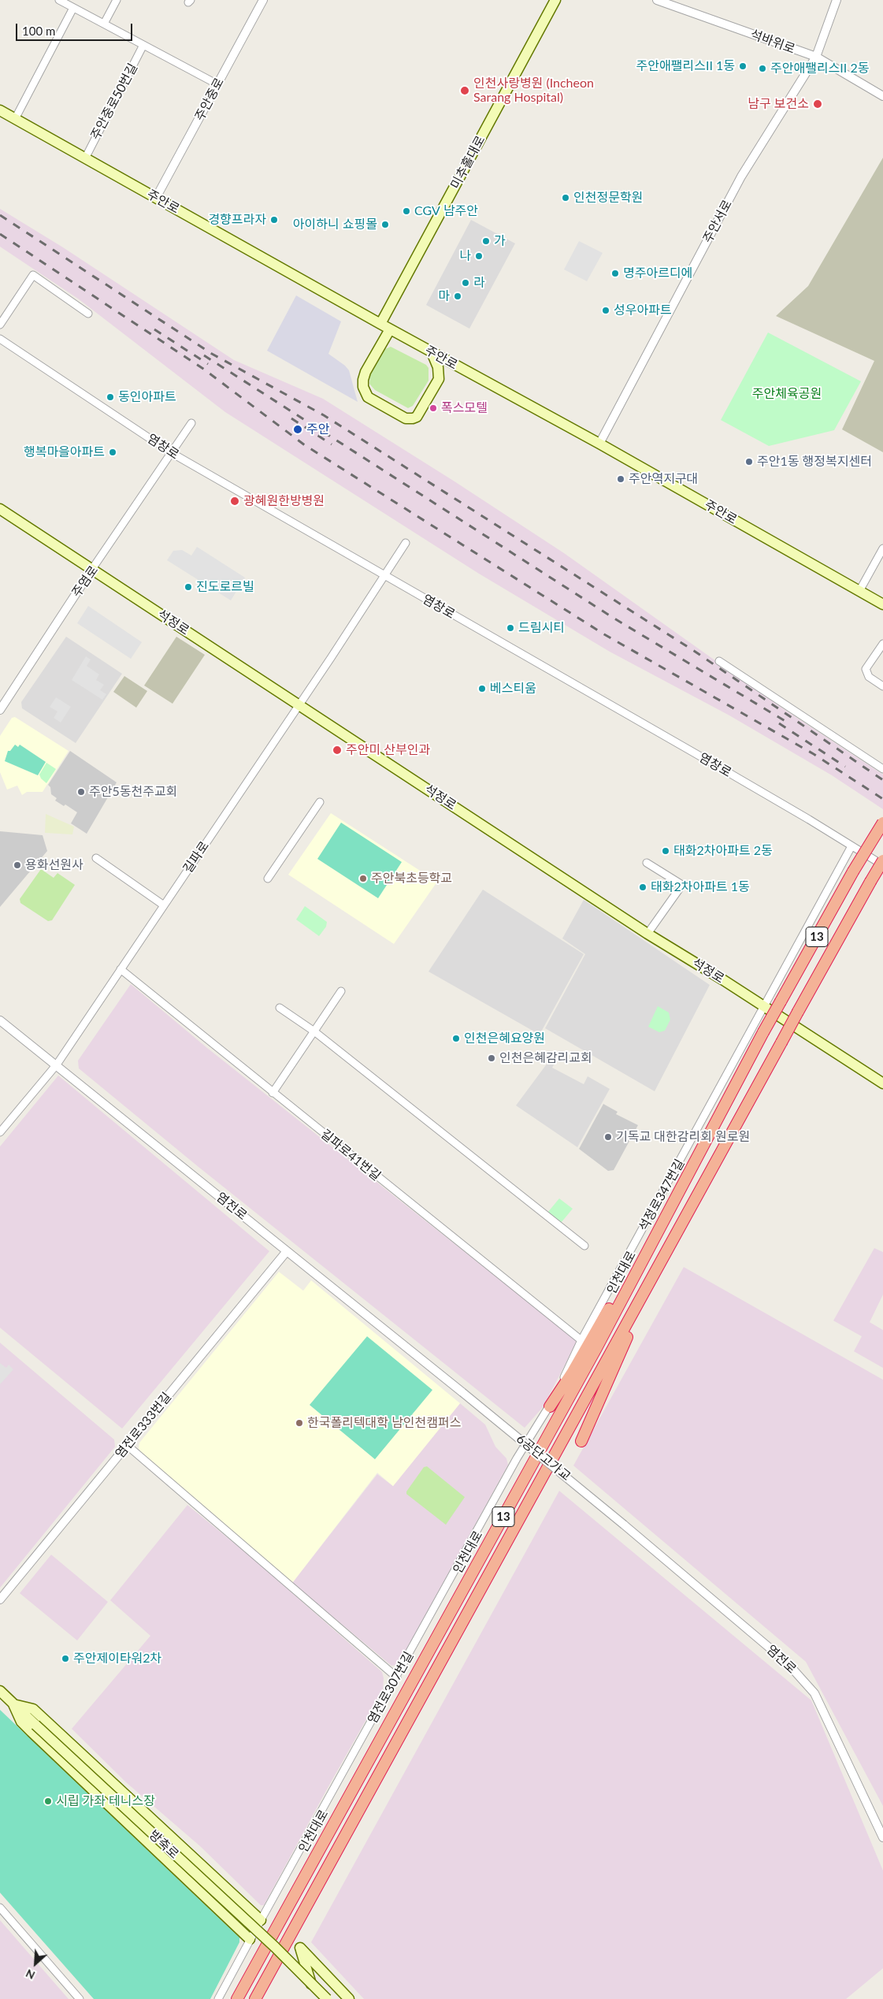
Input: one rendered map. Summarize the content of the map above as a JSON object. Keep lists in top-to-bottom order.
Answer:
{
  "streets": {
    "highway": ["13", "인천대로"],
    "main road": [
      "미추홀대로",
      "주안로",
      "석정로",
      "방축로"
    ],
    "street": [
      "석바위로",
      "주안중로",
      "주안중로50번길",
      "주안서로",
      "염창로",
      "주염로",
      "길파로",
      "길파로41번길",
      "석정로347번길",
      "염전로",
      "염전로333번길",
      "6공단고가교",
      "염전로307번길"
    ]
  },
  "crossings": [
    ["석바위로", "주안서로"],
    ["주안중로", "주안로"],
    ["주안중로50번길", "주안로"],
    ["미추홀대로", "주안로"],
    ["주안로", "주안서로"],
    ["염창로", "주염로"],
    ["염창로", "길파로"],
    ["염창로", "석정로347번길"],
    ["주염로", "석정로"],
    ["석정로", "길파로"],
    ["석정로", "석정로347번길"],
    ["길파로", "길파로41번길"],
    ["길파로", "염전로"],
    ["길파로41번길", "석정로347번길"],
    ["석정로347번길", "염전로307번길"],
    ["염전로", "염전로333번길"],
    ["염전로", "6공단고가교"]
  ],
  "parks": ["주안체육공원"],
  "places": [
    "주안애팰리스II 1동",
    "주안애팰리스II 2동",
    "인천사랑병원 (Incheon Sarang Hospital)",
    "남구 보건소",
    "인천정문학원",
    "CGV 남주안",
    "경향프라자",
    "아이하니 쇼핑몰",
    "가",
    "나",
    "명주아르디에",
    "라",
    "마",
    "성우아파트",
    "동인아파트",
    "폭스모텔",
    "주안",
    "행복마을아파트",
    "주안1동 행정복지센터",
    "주안역지구대",
    "광혜원한방병원",
    "진도로르빌",
    "드림시티",
    "베스티움",
    "주안미 산부인과",
    "주안5동천주교회",
    "태화2차아파트 2동",
    "용화선원사",
    "주안북초등학교",
    "태화2차아파트 1동",
    "인천은혜요양원",
    "인천은혜감리교회",
    "기독교 대한감리회 원로원",
    "한국폴리텍대학 남인천캠퍼스",
    "주안제이타워2차",
    "시립 가좌 테니스장"
  ],
  "scale_bar": "100 m",
  "north": "bottom left"
}
